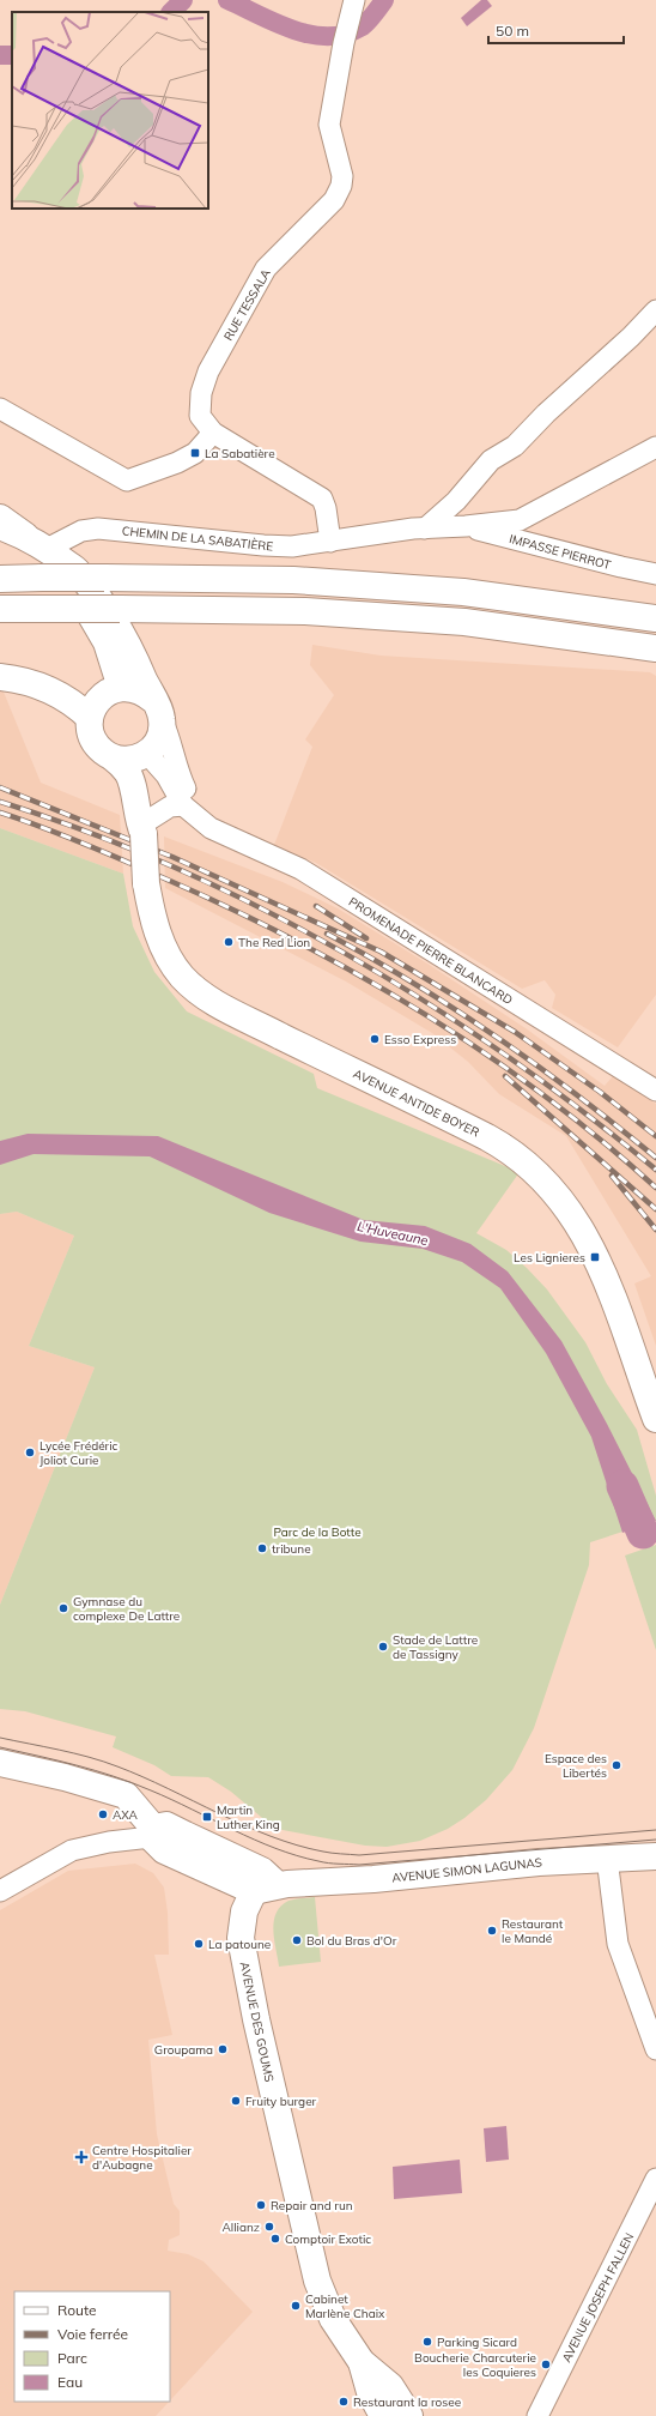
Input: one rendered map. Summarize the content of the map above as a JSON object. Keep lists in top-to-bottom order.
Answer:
{
  "streets": {
    "main road": ["AVENUE ANTIDE BOYER", "AVENUE SIMON LAGUNAS", "AVENUE DES GOUMS"],
    "street": [
      "RUE TESSALA",
      "CHEMIN DE LA SABATIÈRE",
      "IMPASSE PIERROT",
      "PROMENADE PIERRE BLANCARD",
      "AVENUE JOSEPH FALLEN"
    ]
  },
  "crossings": [
    ["RUE TESSALA", "CHEMIN DE LA SABATIÈRE"],
    ["CHEMIN DE LA SABATIÈRE", "IMPASSE PIERROT"],
    ["PROMENADE PIERRE BLANCARD", "AVENUE ANTIDE BOYER"],
    ["AVENUE SIMON LAGUNAS", "AVENUE DES GOUMS"]
  ],
  "water": ["L'Huveaune"],
  "parks": ["Parc de la Botte"],
  "places": {
    "transit": ["La Sabatière", "Les Lignieres", "Martin Luther King"],
    "other": [
      "The Red Lion",
      "Esso Express",
      "Lycée Frédéric Joliot Curie",
      "tribune",
      "Gymnase du complexe De Lattre",
      "Stade de Lattre de Tassigny",
      "Espace des Libertés",
      "AXA",
      "Restaurant le Mandé",
      "Bol du Bras d'Or",
      "La patoune",
      "Groupama",
      "Fruity burger",
      "Repair and run",
      "Allianz",
      "Comptoir Exotic",
      "Cabinet Marlène Chaix",
      "Parking Sicard",
      "Boucherie Charcuterie les Coquieres",
      "Restaurant la rosee"
    ],
    "health": ["Centre Hospitalier d'Aubagne"]
  },
  "legend": [
    "Route",
    "Voie ferrée",
    "Parc",
    "Eau"
  ],
  "scale_bar": "50 m"
}
